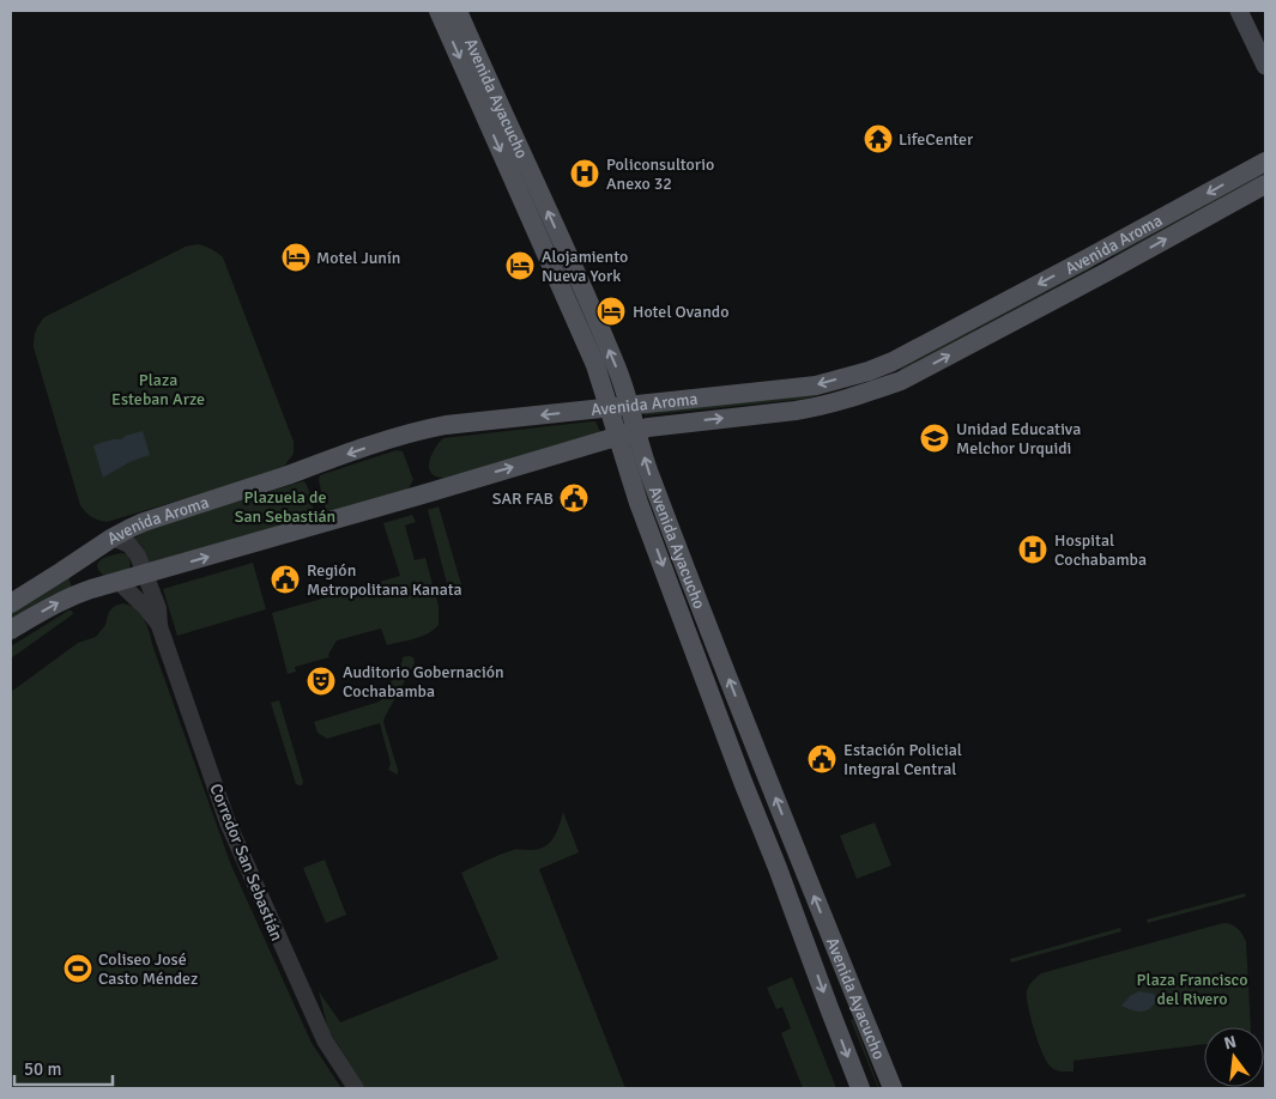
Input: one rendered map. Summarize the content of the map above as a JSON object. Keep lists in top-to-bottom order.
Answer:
{
  "streets": {
    "main road": ["Avenida Ayacucho", "Avenida Aroma"],
    "street": ["Corredor San Sebastián"]
  },
  "crossings": [
    ["Avenida Ayacucho", "Avenida Aroma"],
    ["Avenida Aroma", "Corredor San Sebastián"]
  ],
  "parks": ["Plaza Esteban Arze", "Plazuela de San Sebastián", "Plaza Francisco del Rivero"],
  "places": {
    "temple": ["LifeCenter"],
    "hospital": ["Policonsultorio Anexo 32", "Hospital Cochabamba"],
    "hotel": ["Motel Junín", "Alojamiento Nueva York", "Hotel Ovando"],
    "school or university": ["Unidad Educativa Melchor Urquidi"],
    "public building": ["SAR FAB", "Región Metropolitana Kanata", "Estación Policial Integral Central"],
    "theatre": ["Auditorio Gobernación Cochabamba"],
    "sports": ["Coliseo José Casto Méndez"]
  },
  "scale_bar": "50 m",
  "north": "top"
}
